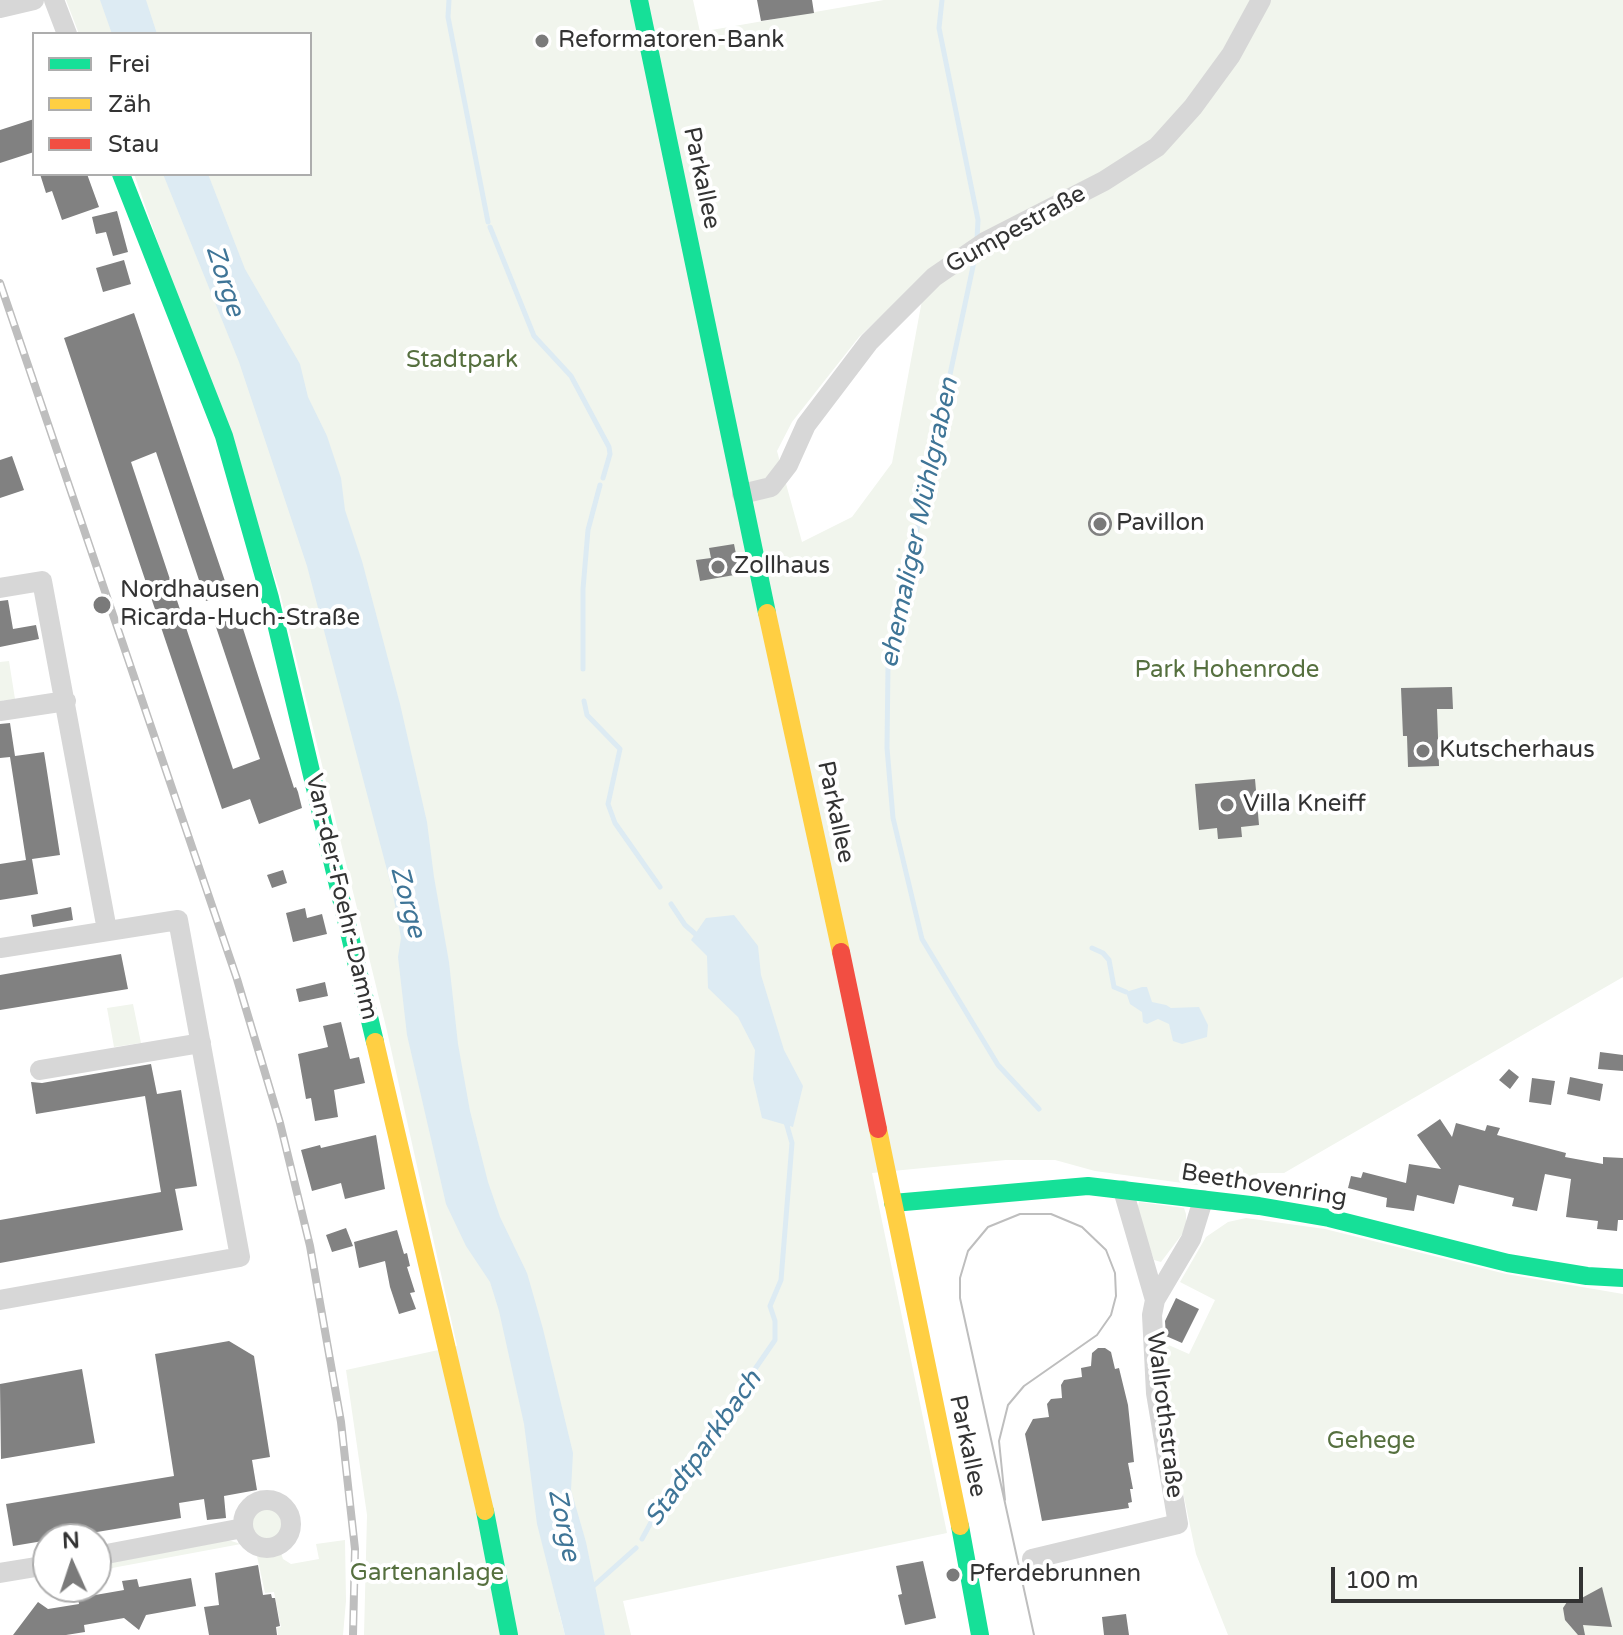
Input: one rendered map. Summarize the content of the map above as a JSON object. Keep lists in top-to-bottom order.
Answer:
{
  "streets": {
    "street": [
      "Parkallee",
      "Gumpestraße",
      "Van-der-Foehr-Damm",
      "Beethovenring",
      "Wallrothstraße"
    ]
  },
  "crossings": [
    ["Parkallee", "Gumpestraße"],
    ["Parkallee", "Beethovenring"],
    ["Beethovenring", "Wallrothstraße"]
  ],
  "water": ["Zorge", "ehemaliger Mühlgraben", "Stadtparkbach"],
  "parks": [
    "Stadtpark",
    "Park Hohenrode",
    "Gehege",
    "Gartenanlage"
  ],
  "places": [
    "Reformatoren-Bank",
    "Pavillon",
    "Zollhaus",
    "Nordhausen Ricarda-Huch-Straße",
    "Kutscherhaus",
    "Villa Kneiff",
    "Pferdebrunnen"
  ],
  "legend": ["Frei", "Zäh", "Stau"],
  "scale_bar": "100 m",
  "north": "top"
}
